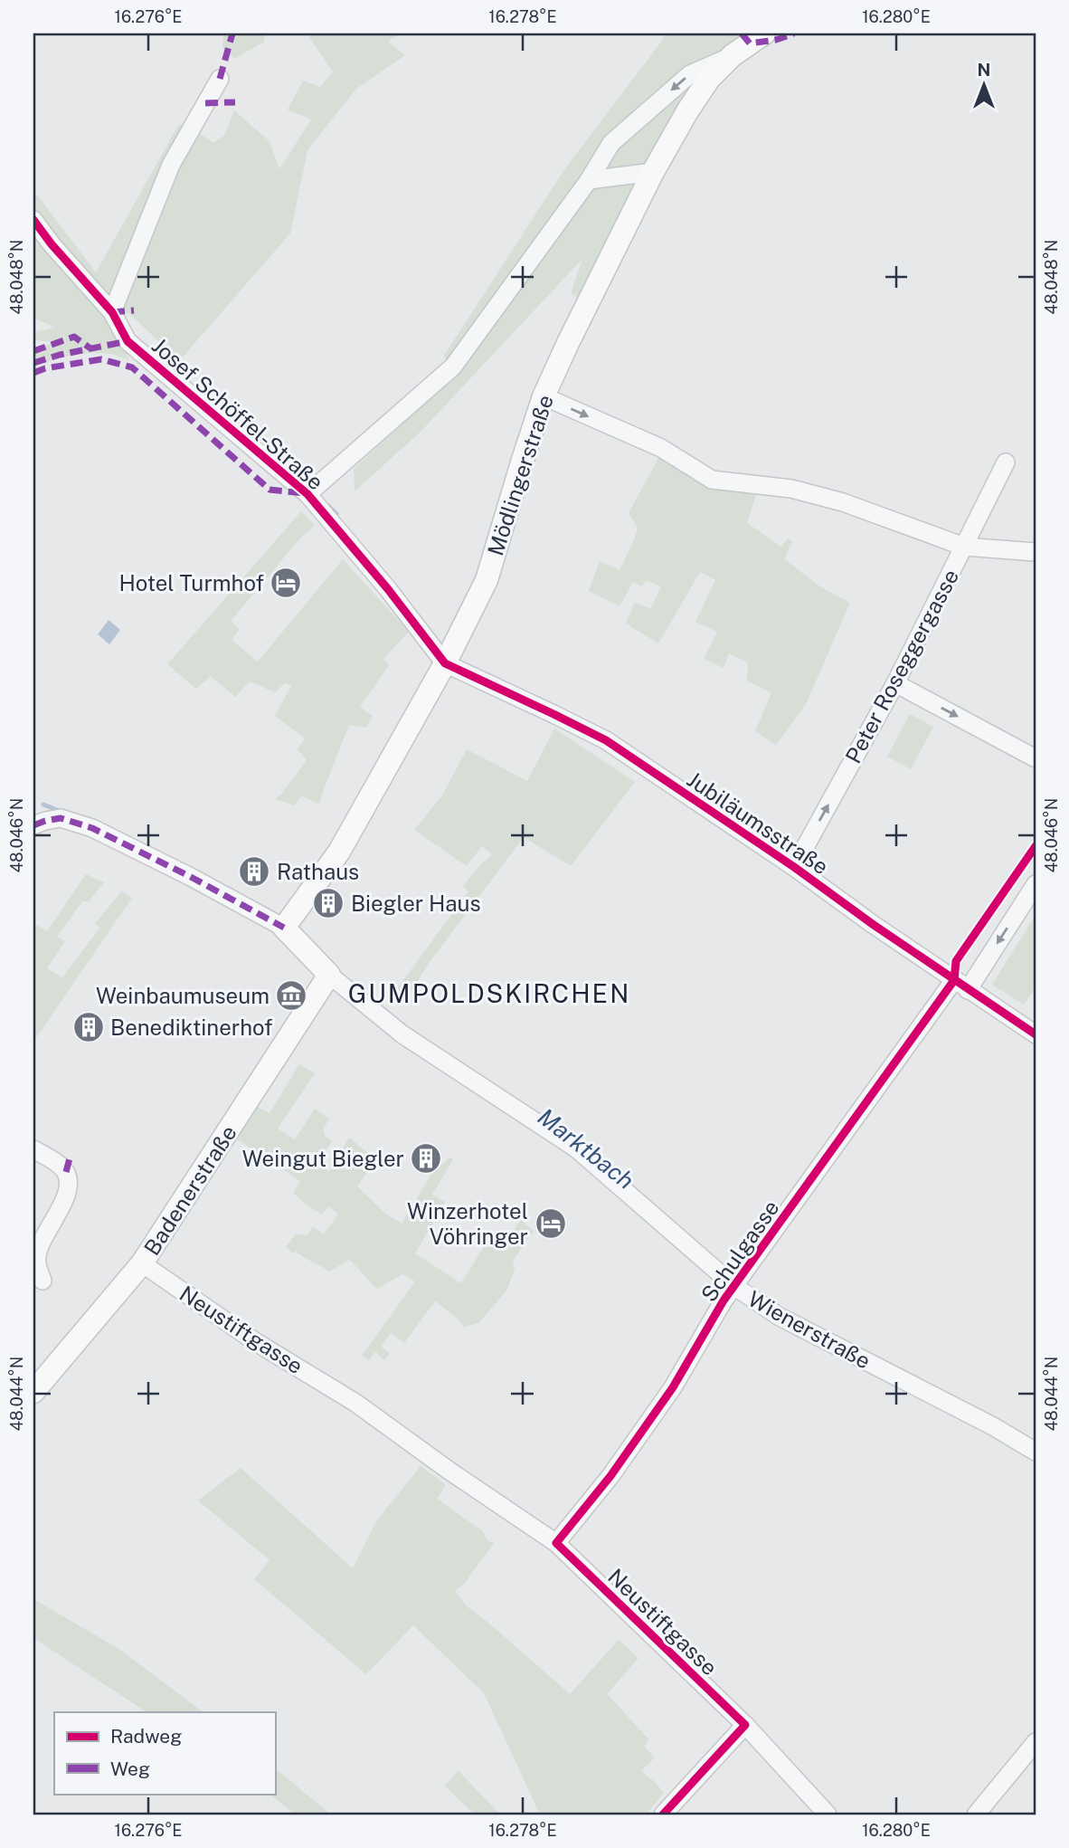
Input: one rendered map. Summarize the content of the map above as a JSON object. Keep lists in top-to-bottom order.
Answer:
{
  "streets": {
    "main road": ["Mödlingerstraße", "Badenerstraße"],
    "street": [
      "Josef Schöffel-Straße",
      "Peter Roseggergasse",
      "Jubiläumsstraße",
      "Schulgasse",
      "Neustiftgasse",
      "Wienerstraße"
    ]
  },
  "crossings": [
    ["Josef Schöffel-Straße", "Mödlingerstraße"],
    ["Josef Schöffel-Straße", "Jubiläumsstraße"],
    ["Mödlingerstraße", "Jubiläumsstraße"],
    ["Peter Roseggergasse", "Jubiläumsstraße"],
    ["Jubiläumsstraße", "Schulgasse"],
    ["Badenerstraße", "Neustiftgasse"],
    ["Badenerstraße", "Wienerstraße"],
    ["Schulgasse", "Neustiftgasse"],
    ["Schulgasse", "Wienerstraße"]
  ],
  "one_way": ["Peter Roseggergasse"],
  "districts": ["GUMPOLDSKIRCHEN"],
  "water": ["Marktbach"],
  "places": {
    "hotel": ["Hotel Turmhof", "Winzerhotel Vöhringer"],
    "building": [
      "Rathaus",
      "Biegler Haus",
      "Benediktinerhof",
      "Weingut Biegler"
    ],
    "museum": ["Weinbaumuseum"]
  },
  "legend": ["Radweg", "Weg"],
  "north": "top",
  "coordinates": [
    "16.276°E",
    "16.278°E",
    "16.280°E",
    "48.048°N",
    "48.046°N",
    "48.044°N"
  ]
}
